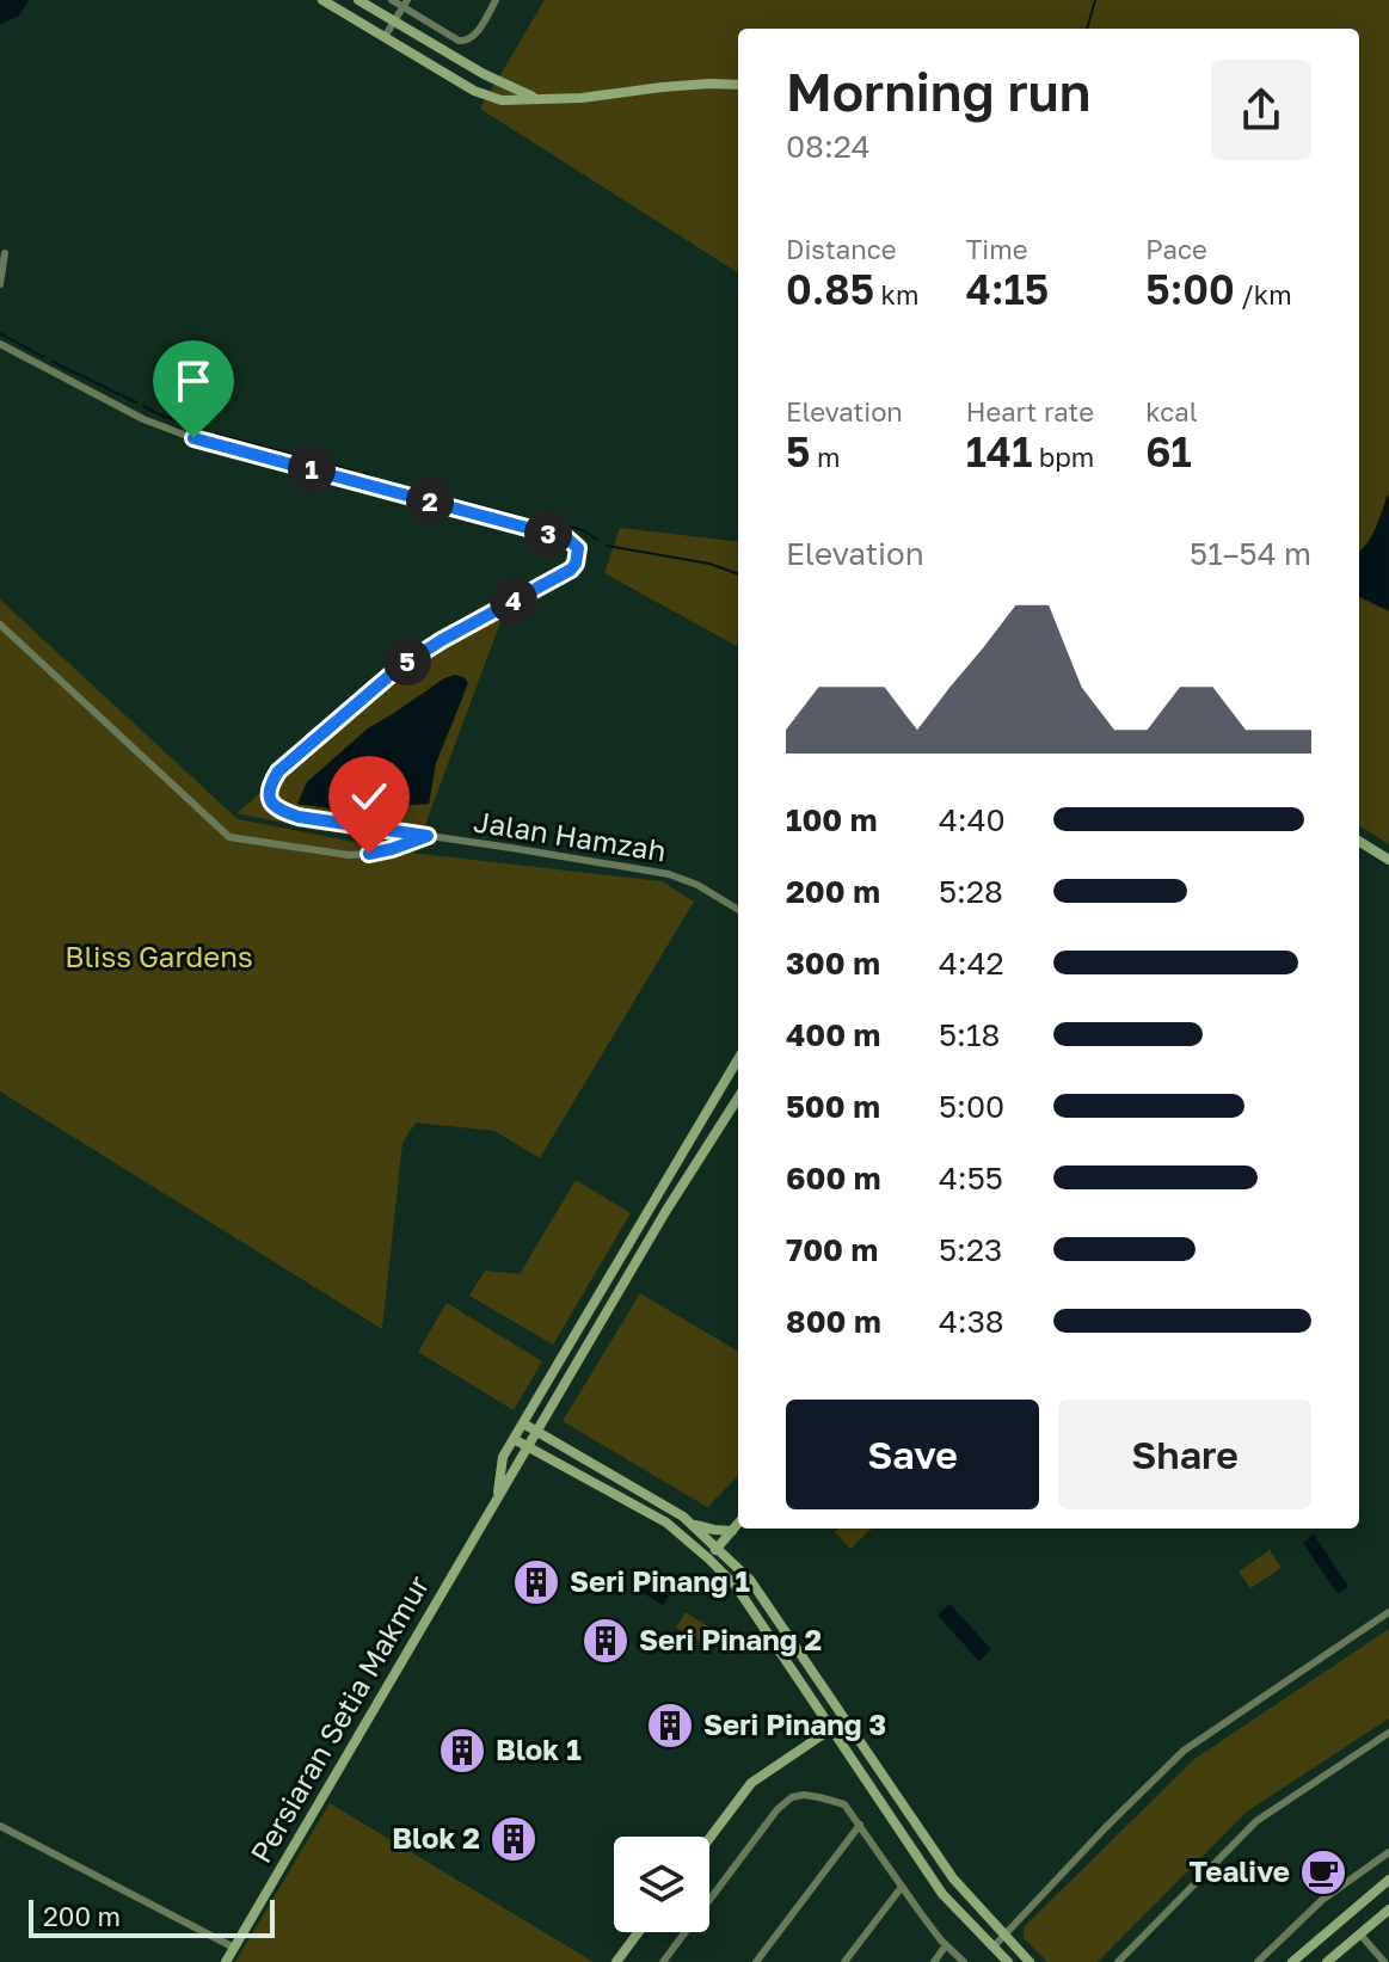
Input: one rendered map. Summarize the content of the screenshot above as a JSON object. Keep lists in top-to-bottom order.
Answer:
{
  "streets": {
    "street": ["Jalan Hamzah", "Persiaran Setia Makmur"]
  },
  "parks": ["Bliss Gardens"],
  "places": {
    "building": [
      "Seri Pinang 1",
      "Seri Pinang 2",
      "Seri Pinang 3",
      "Blok 1",
      "Blok 2"
    ],
    "cafe": ["Tealive"]
  },
  "scale_bar": "200 m",
  "page": {
    "heading": ["Morning run", "08:24"],
    "stats": [
      ["Distance", "0.85 km"],
      ["Time", "4:15"],
      ["Pace", "5:00 /km"],
      ["Elevation", "5 m"],
      ["Heart rate", "141 bpm"],
      ["kcal", "61"]
    ],
    "pins": [
      "1",
      "2",
      "3",
      "4",
      "5"
    ],
    "chart": ["Elevation", "51–54 m"],
    "list": [
      {
        "name": "100 m",
        "note": "4:40"
      },
      {
        "name": "200 m",
        "note": "5:28"
      },
      {
        "name": "300 m",
        "note": "4:42"
      },
      {
        "name": "400 m",
        "note": "5:18"
      },
      {
        "name": "500 m",
        "note": "5:00"
      },
      {
        "name": "600 m",
        "note": "4:55"
      },
      {
        "name": "700 m",
        "note": "5:23"
      },
      {
        "name": "800 m",
        "note": "4:38"
      }
    ],
    "buttons": ["Save", "Share"],
    "scale": "200 m"
  }
}
